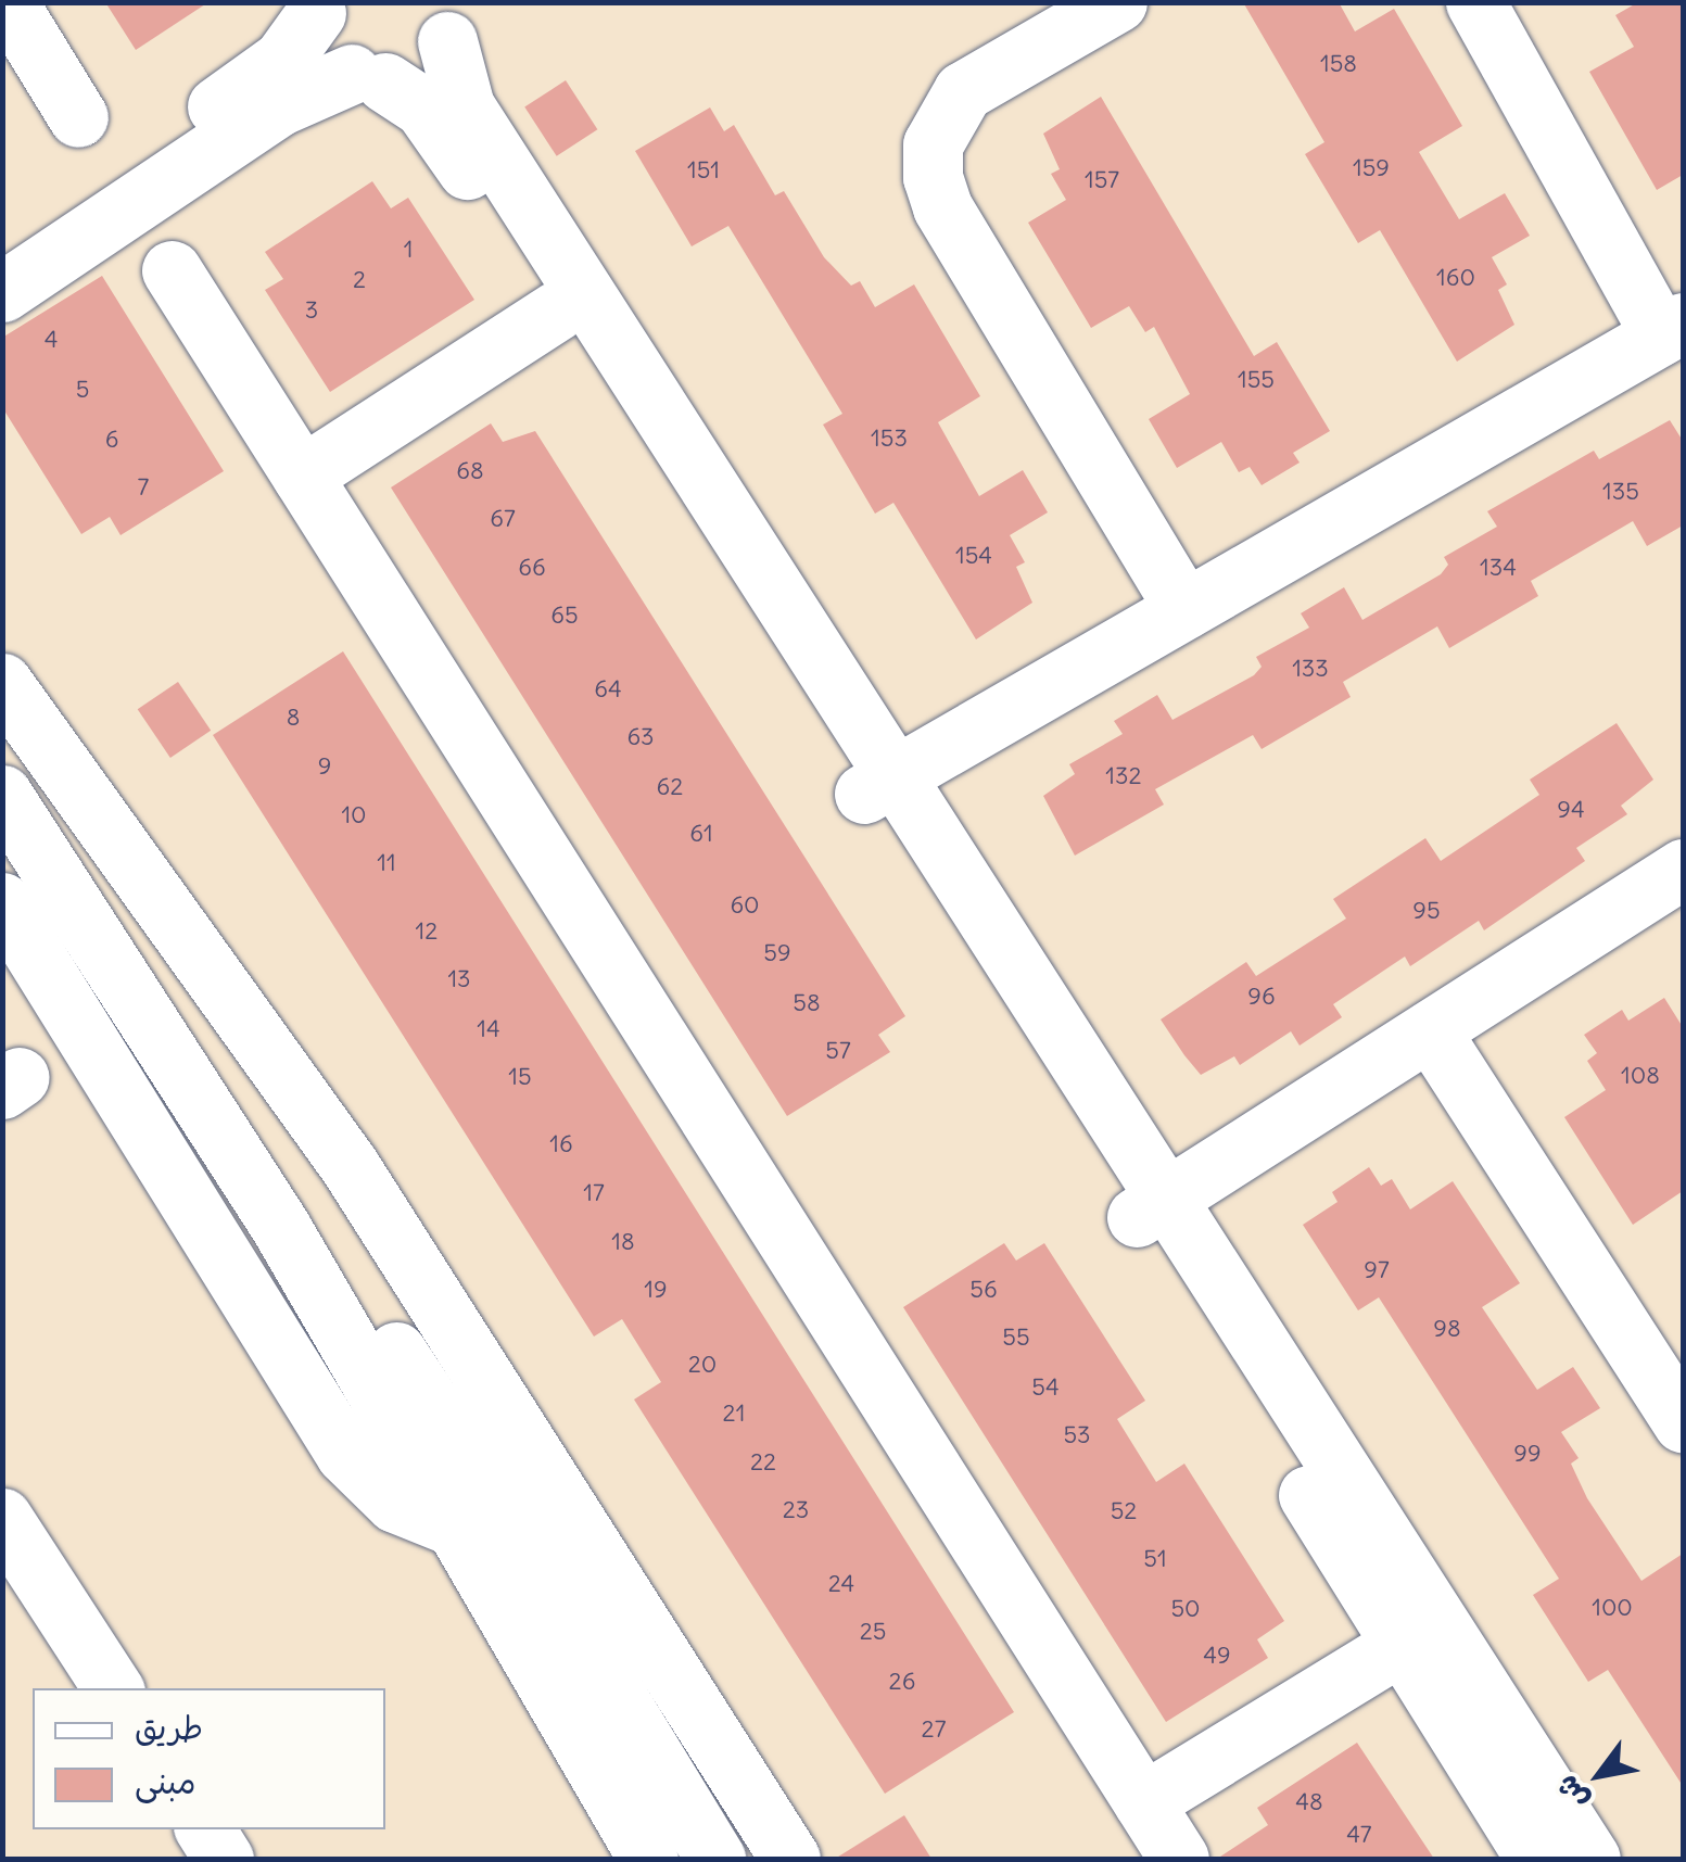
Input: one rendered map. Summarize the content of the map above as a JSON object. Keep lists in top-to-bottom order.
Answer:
{
  "house_numbers": [
    "158",
    "159",
    "151",
    "157",
    "1",
    "160",
    "2",
    "3",
    "4",
    "155",
    "5",
    "153",
    "6",
    "68",
    "7",
    "135",
    "67",
    "154",
    "66",
    "134",
    "65",
    "133",
    "64",
    "8",
    "63",
    "9",
    "132",
    "62",
    "94",
    "10",
    "61",
    "11",
    "60",
    "95",
    "12",
    "59",
    "13",
    "96",
    "58",
    "14",
    "57",
    "108",
    "15",
    "16",
    "17",
    "18",
    "97",
    "19",
    "56",
    "98",
    "55",
    "20",
    "54",
    "21",
    "53",
    "99",
    "22",
    "23",
    "52",
    "51",
    "24",
    "100",
    "50",
    "25",
    "49",
    "26",
    "27",
    "48",
    "47"
  ],
  "legend": ["طريق", "مبنى"],
  "north": "bottom left"
}
